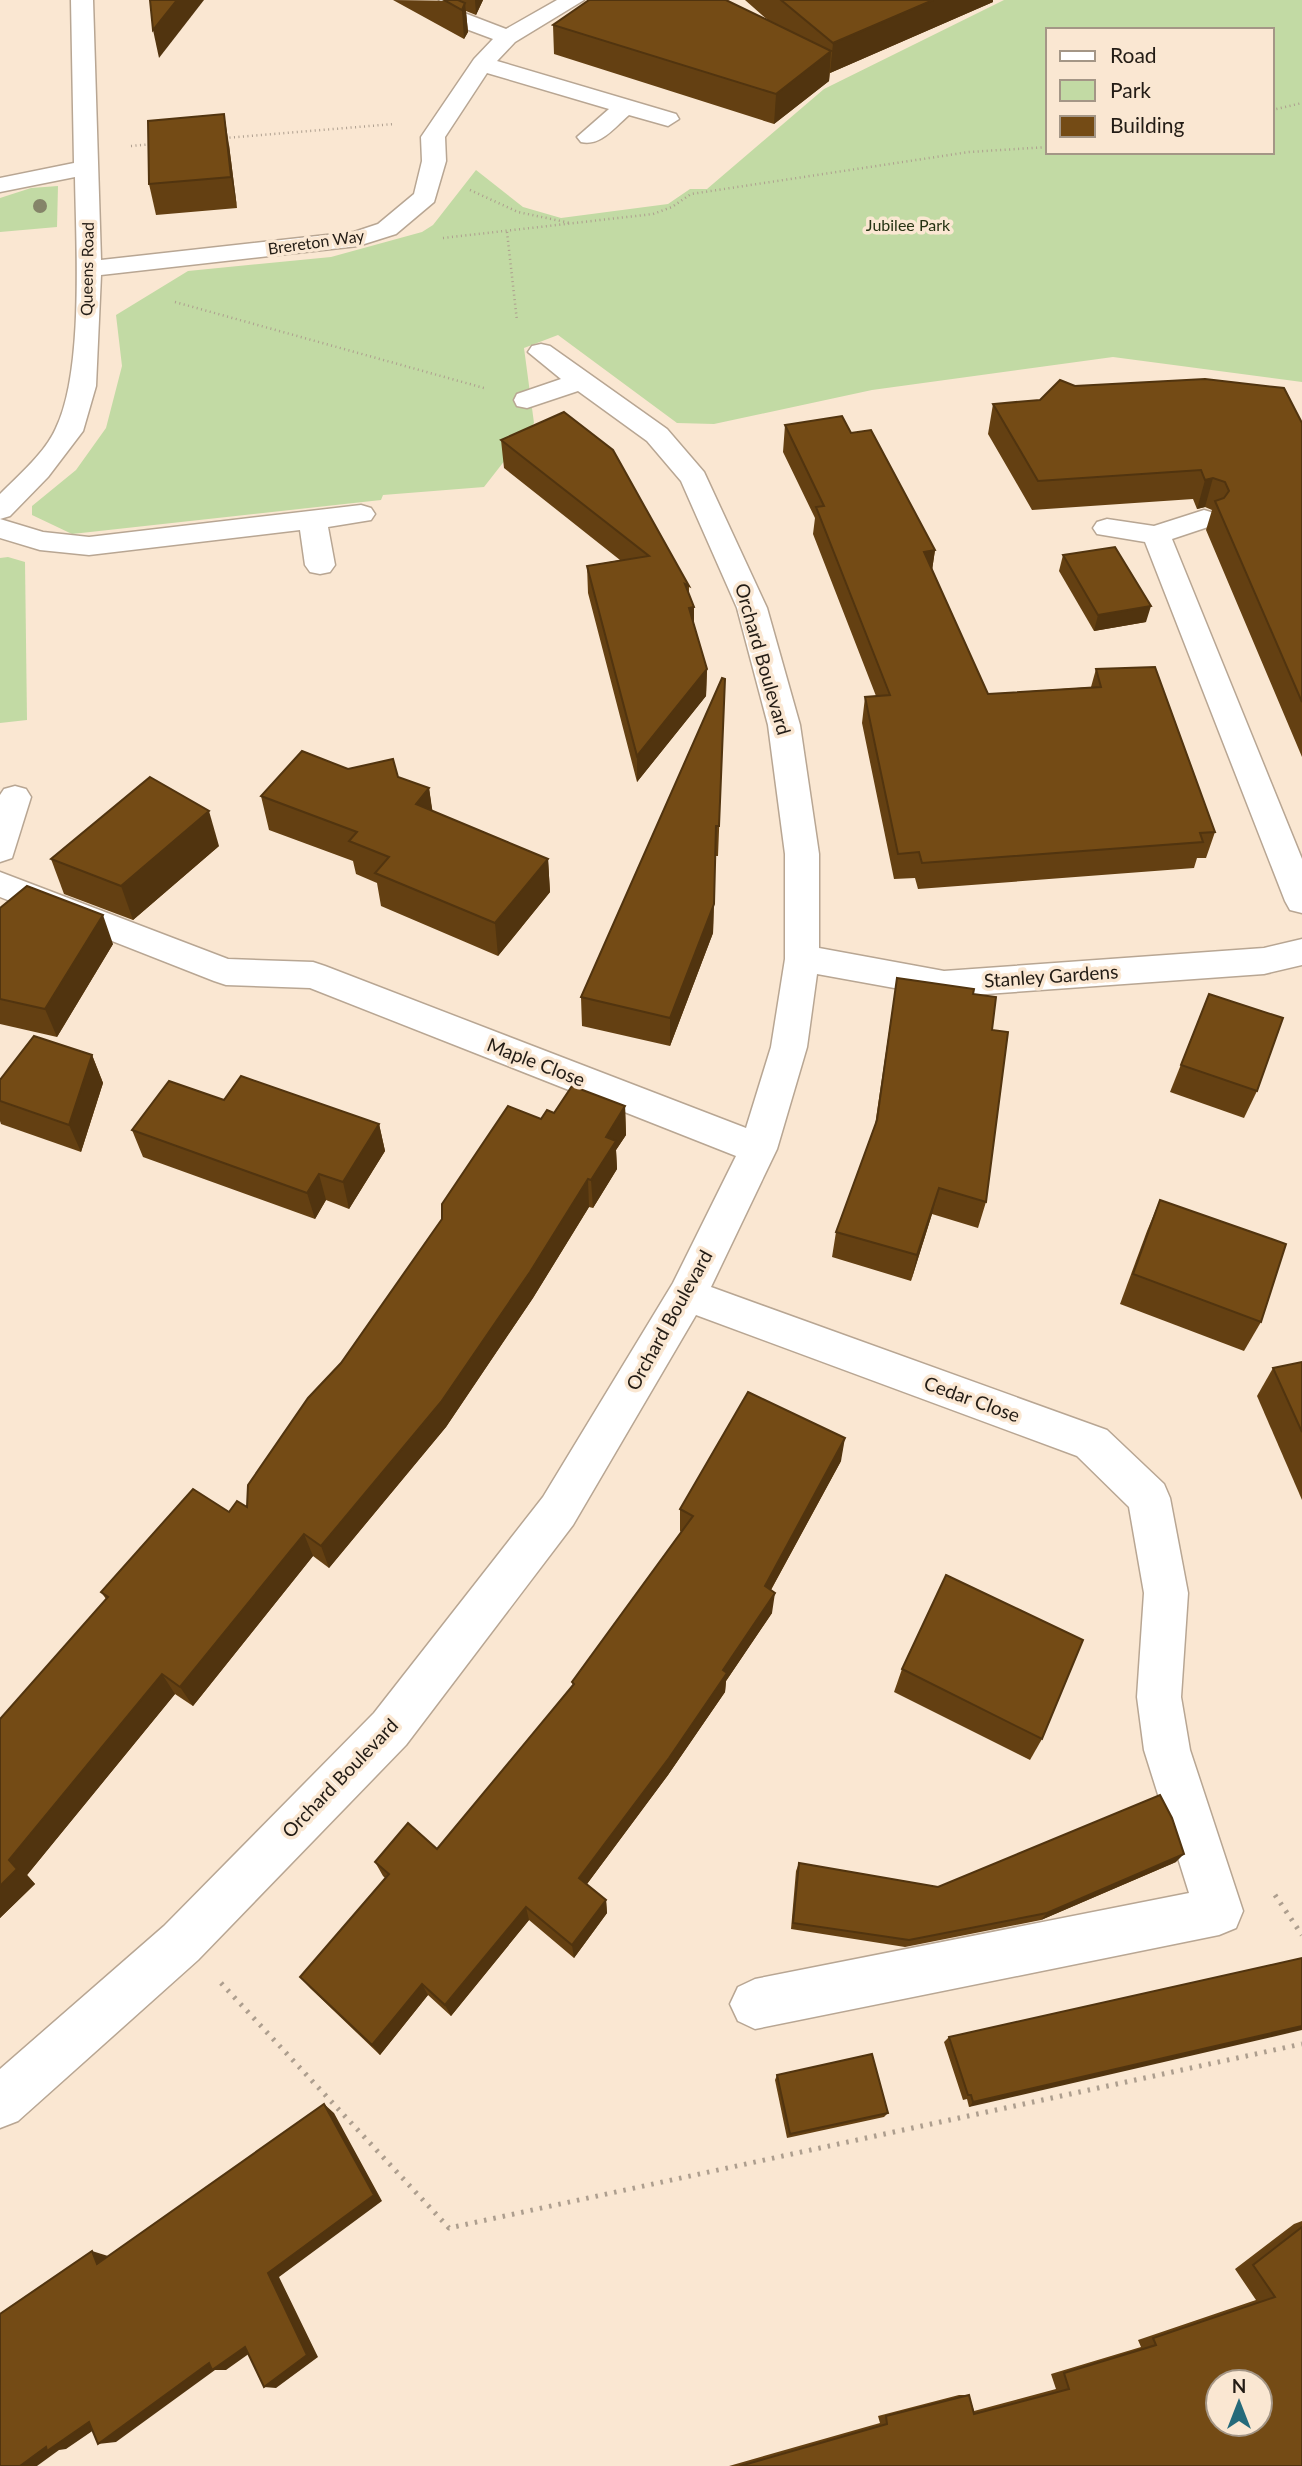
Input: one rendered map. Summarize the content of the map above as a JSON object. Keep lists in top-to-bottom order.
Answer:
{
  "streets": {
    "street": [
      "Brereton Way",
      "Queens Road",
      "Orchard Boulevard",
      "Stanley Gardens",
      "Maple Close",
      "Cedar Close"
    ]
  },
  "crossings": [
    ["Brereton Way", "Queens Road"],
    ["Orchard Boulevard", "Stanley Gardens"],
    ["Orchard Boulevard", "Maple Close"],
    ["Orchard Boulevard", "Cedar Close"]
  ],
  "parks": ["Jubilee Park"],
  "legend": ["Road", "Park", "Building"],
  "north": "top"
}
